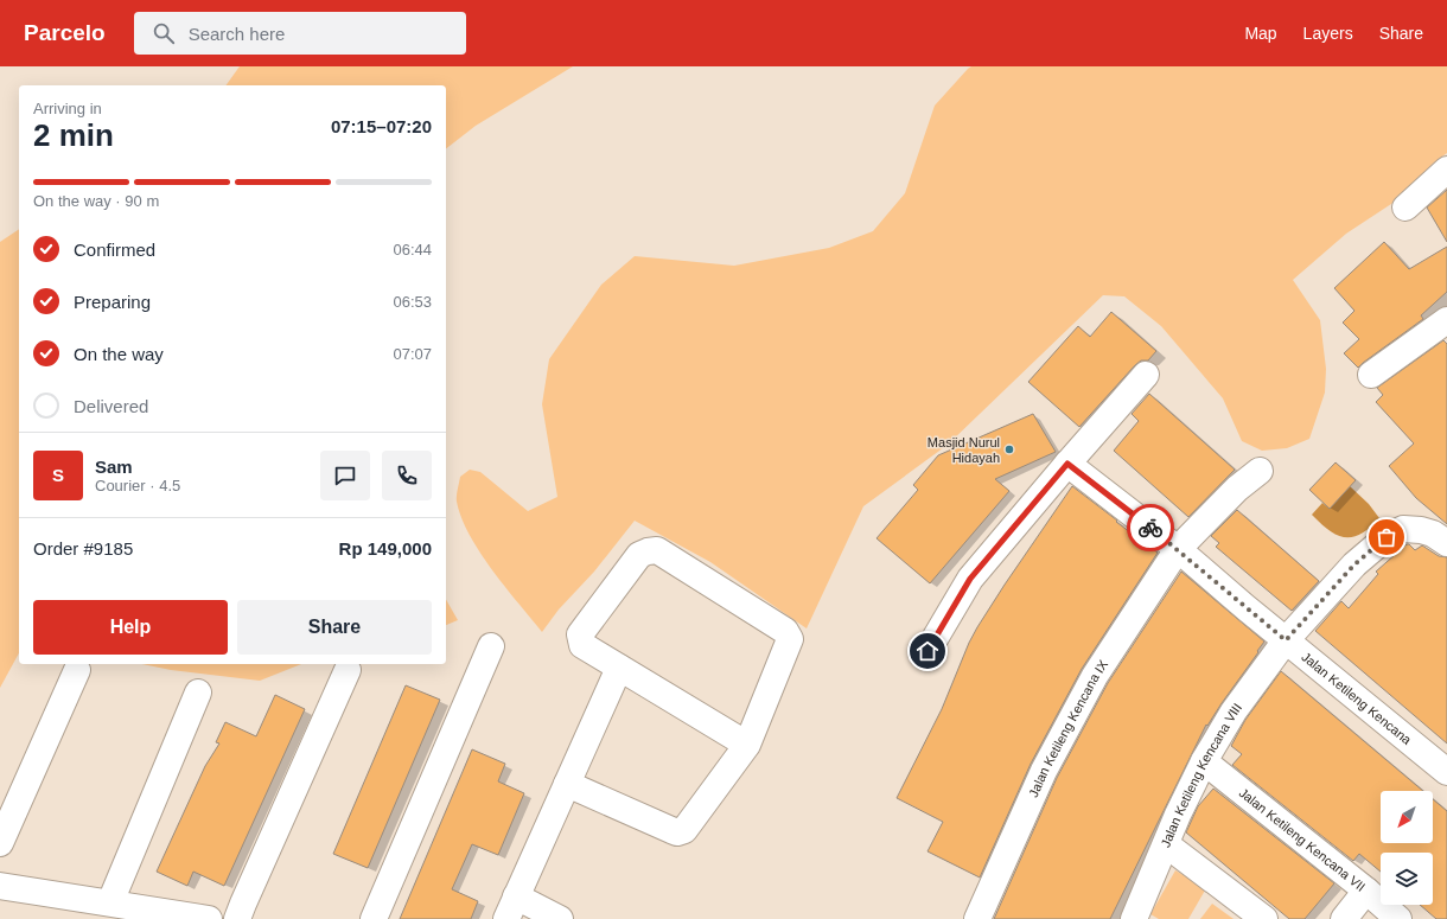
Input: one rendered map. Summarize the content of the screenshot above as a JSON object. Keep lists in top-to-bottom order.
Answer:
{
  "streets": {
    "street": [
      "Jalan Ketileng Kencana",
      "Jalan Ketileng Kencana IX",
      "Jalan Ketileng Kencana VIII",
      "Jalan Ketileng Kencana VII"
    ]
  },
  "crossings": [
    ["Jalan Ketileng Kencana", "Jalan Ketileng Kencana IX"],
    ["Jalan Ketileng Kencana", "Jalan Ketileng Kencana VIII"],
    ["Jalan Ketileng Kencana VIII", "Jalan Ketileng Kencana VII"]
  ],
  "places": ["Masjid Nurul Hidayah"],
  "north": "bottom left",
  "page": {
    "header": "Parcelo",
    "search": "Search here",
    "nav": ["Map", "Layers", "Share"],
    "heading": ["2 min", "Arriving in", "07:15–07:20"],
    "panel": [
      "Sam",
      "Courier · 4.5",
      "Order #9185",
      "Rp 149,000"
    ],
    "bar": "On the way · 90 m",
    "list": [
      ["Confirmed", "06:44"],
      ["Preparing", "06:53"],
      ["On the way", "07:07"],
      "Delivered"
    ],
    "round": "S",
    "buttons": ["Help", "Share"]
  }
}
